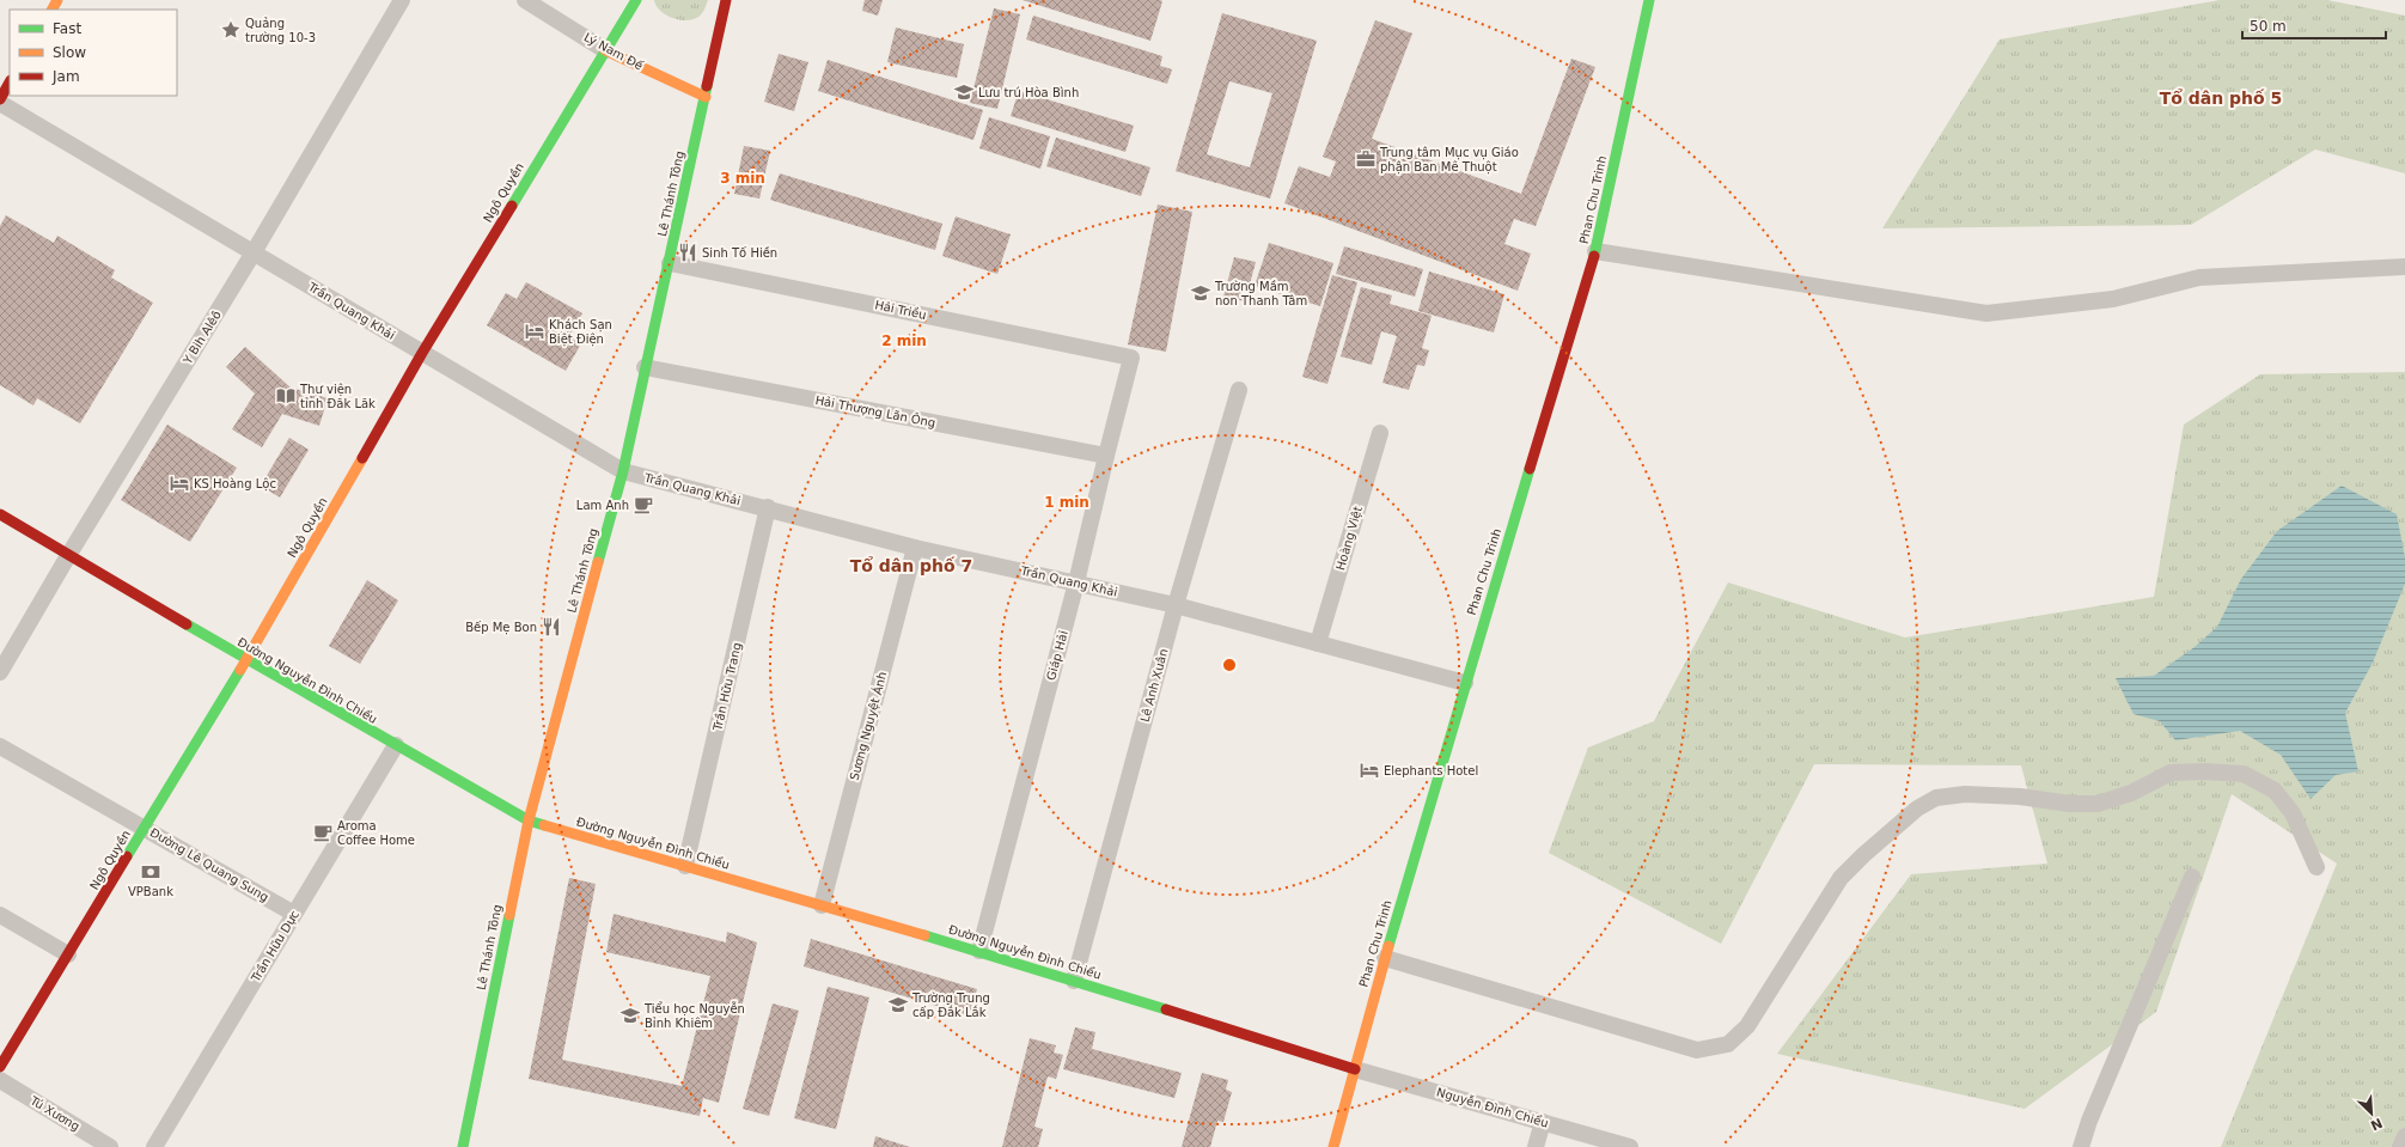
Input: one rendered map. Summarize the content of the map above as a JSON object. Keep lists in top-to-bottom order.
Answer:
{
  "streets": {
    "street": [
      "Lý Nam Đế",
      "Ngô Quyền",
      "Lê Thánh Tông",
      "Phan Chu Trinh",
      "Hải Triều",
      "Trần Quang Khải",
      "Y Bih Alêô",
      "Hải Thượng Lãn Ông",
      "Hoàng Việt",
      "Giáp Hải",
      "Đường Nguyễn Đình Chiểu",
      "Lê Anh Xuân",
      "Trần Hữu Trang",
      "Sương Nguyệt Ánh",
      "Đường Lê Quang Sung",
      "Trần Hữu Dực",
      "Nguyễn Đình Chiểu",
      "Tú Xương"
    ]
  },
  "crossings": [
    ["Lý Nam Đế", "Ngô Quyền"],
    ["Lý Nam Đế", "Lê Thánh Tông"],
    ["Ngô Quyền", "Trần Quang Khải"],
    ["Ngô Quyền", "Đường Nguyễn Đình Chiểu"],
    ["Ngô Quyền", "Đường Lê Quang Sung"],
    ["Lê Thánh Tông", "Hải Triều"],
    ["Lê Thánh Tông", "Trần Quang Khải"],
    ["Lê Thánh Tông", "Hải Thượng Lãn Ông"],
    ["Lê Thánh Tông", "Đường Nguyễn Đình Chiểu"],
    ["Phan Chu Trinh", "Trần Quang Khải"],
    ["Phan Chu Trinh", "Đường Nguyễn Đình Chiểu"],
    ["Phan Chu Trinh", "Nguyễn Đình Chiểu"],
    ["Hải Triều", "Giáp Hải"],
    ["Trần Quang Khải", "Y Bih Alêô"],
    ["Trần Quang Khải", "Hoàng Việt"],
    ["Trần Quang Khải", "Giáp Hải"],
    ["Trần Quang Khải", "Lê Anh Xuân"],
    ["Trần Quang Khải", "Trần Hữu Trang"],
    ["Trần Quang Khải", "Sương Nguyệt Ánh"],
    ["Y Bih Alêô", "Đường Nguyễn Đình Chiểu"],
    ["Hải Thượng Lãn Ông", "Giáp Hải"],
    ["Giáp Hải", "Đường Nguyễn Đình Chiểu"],
    ["Đường Nguyễn Đình Chiểu", "Lê Anh Xuân"],
    ["Đường Nguyễn Đình Chiểu", "Trần Hữu Trang"],
    ["Đường Nguyễn Đình Chiểu", "Sương Nguyệt Ánh"],
    ["Đường Nguyễn Đình Chiểu", "Trần Hữu Dực"],
    ["Đường Nguyễn Đình Chiểu", "Nguyễn Đình Chiểu"],
    ["Đường Lê Quang Sung", "Trần Hữu Dực"]
  ],
  "districts": ["Tổ dân phố 5", "Tổ dân phố 7"],
  "places": {
    "place": ["Quảng trường 10-3"],
    "school or university": [
      "Lưu trú Hòa Bình",
      "Trường Mầm non Thanh Tâm",
      "Trường Trung cấp Đắk Lắk",
      "Tiểu học Nguyễn Bỉnh Khiêm"
    ],
    "office": ["Trung tâm Mục vụ Giáo phận Ban Mê Thuột"],
    "restaurant": ["Sinh Tố Hiền", "Bếp Mẹ Bon"],
    "hotel": ["Khách Sạn Biệt Điện", "KS Hoàng Lộc", "Elephants Hotel"],
    "library": ["Thư viện tỉnh Đăk Lăk"],
    "cafe": ["Lam Anh", "Aroma Coffee Home"],
    "bank": ["VPBank"]
  },
  "legend": ["Fast", "Slow", "Jam"],
  "scale_bar": "50 m",
  "north": "bottom right",
  "rings": ["3 min", "2 min", "1 min"]
}
